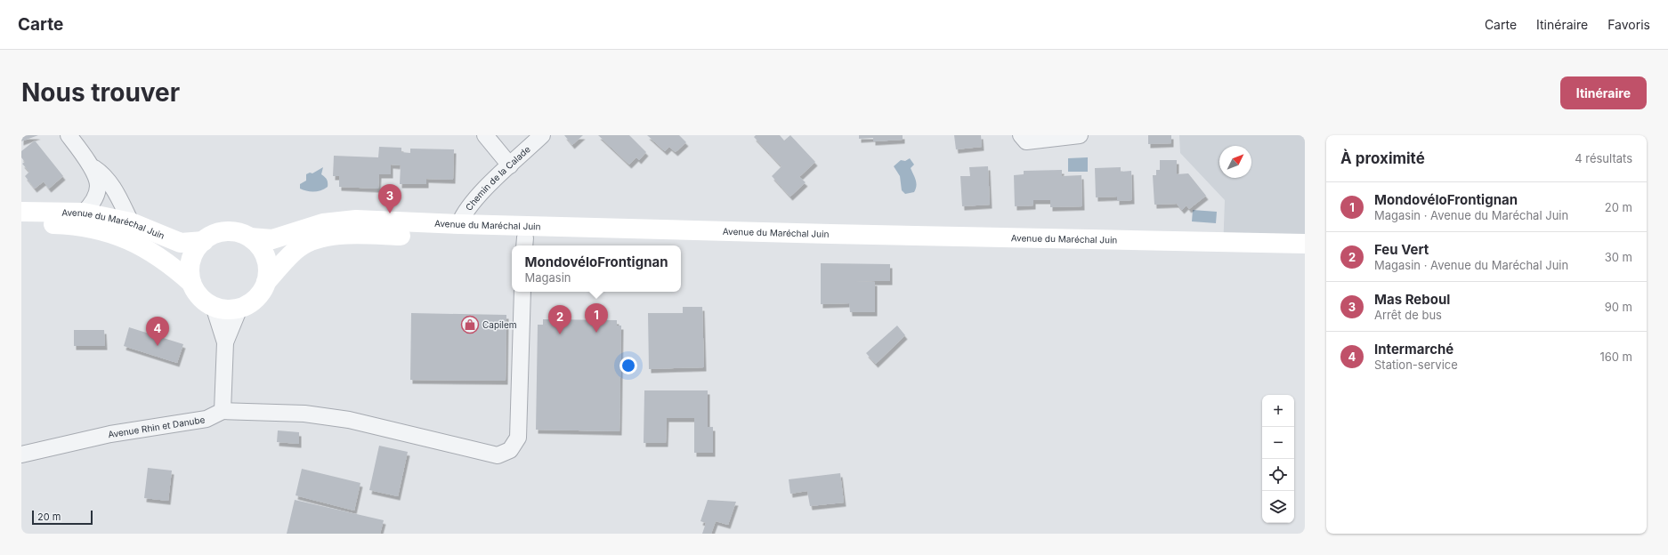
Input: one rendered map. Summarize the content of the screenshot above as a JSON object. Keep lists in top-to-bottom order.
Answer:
{
  "streets": {
    "main road": ["Avenue du Maréchal Juin"],
    "street": ["Chemin de la Calade", "Avenue Rhin et Danube"]
  },
  "crossings": [
    ["Chemin de la Calade", "Avenue du Maréchal Juin"]
  ],
  "places": {
    "shop": ["Capilem"]
  },
  "scale_bar": "20 m",
  "north": "top right",
  "page": {
    "header": "Carte",
    "nav": ["Carte", "Itinéraire", "Favoris"],
    "buttons": "Itinéraire",
    "title": "Nous trouver",
    "heading": ["À proximité", "4 résultats"],
    "list": [
      {
        "mark": "1",
        "name": "MondovéloFrontignan",
        "note": "Magasin · Avenue du Maréchal Juin",
        "value": "20 m"
      },
      {
        "mark": "2",
        "name": "Feu Vert",
        "note": "Magasin · Avenue du Maréchal Juin",
        "value": "30 m"
      },
      {
        "mark": "3",
        "name": "Mas Reboul",
        "note": "Arrêt de bus",
        "value": "90 m"
      },
      {
        "mark": "4",
        "name": "Intermarché",
        "note": "Station-service",
        "value": "160 m"
      }
    ],
    "pins": [
      "3",
      "1",
      "2",
      "4"
    ],
    "popup": ["MondovéloFrontignan", "Magasin"],
    "map_buttons": ["+", "−"],
    "scale": "20 m"
  }
}
